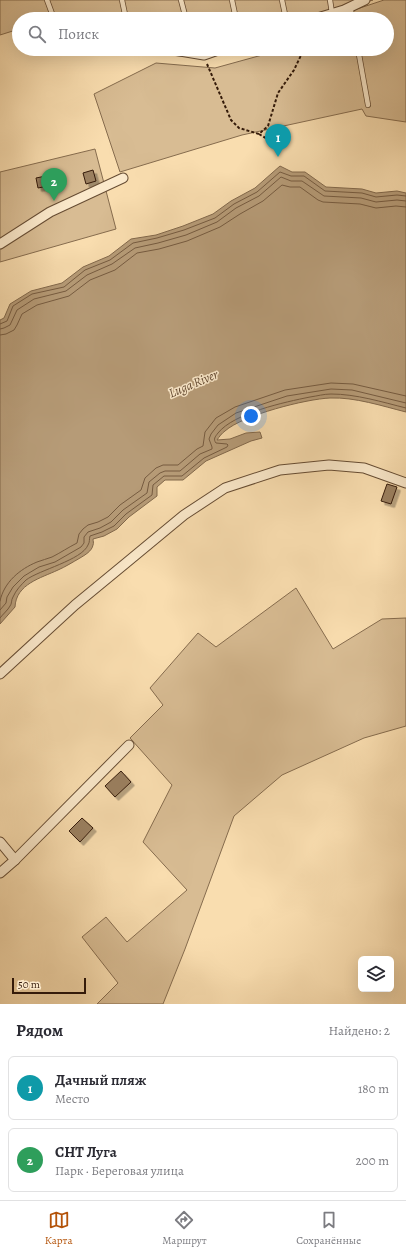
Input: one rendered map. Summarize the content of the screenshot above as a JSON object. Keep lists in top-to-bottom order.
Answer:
{
  "water": ["Luga River"],
  "scale_bar": "50 m",
  "page": {
    "search": "Поиск",
    "pins": ["1", "2"],
    "scale": "50 m",
    "heading": ["Рядом", "Найдено: 2"],
    "list": [
      {
        "mark": "1",
        "name": "Дачный пляж",
        "note": "Место",
        "value": "180 m"
      },
      {
        "mark": "2",
        "name": "СНТ Луга",
        "note": "Парк · Береговая улица",
        "value": "200 m"
      }
    ],
    "nav": ["Карта", "Маршрут", "Сохранённые"]
  }
}
